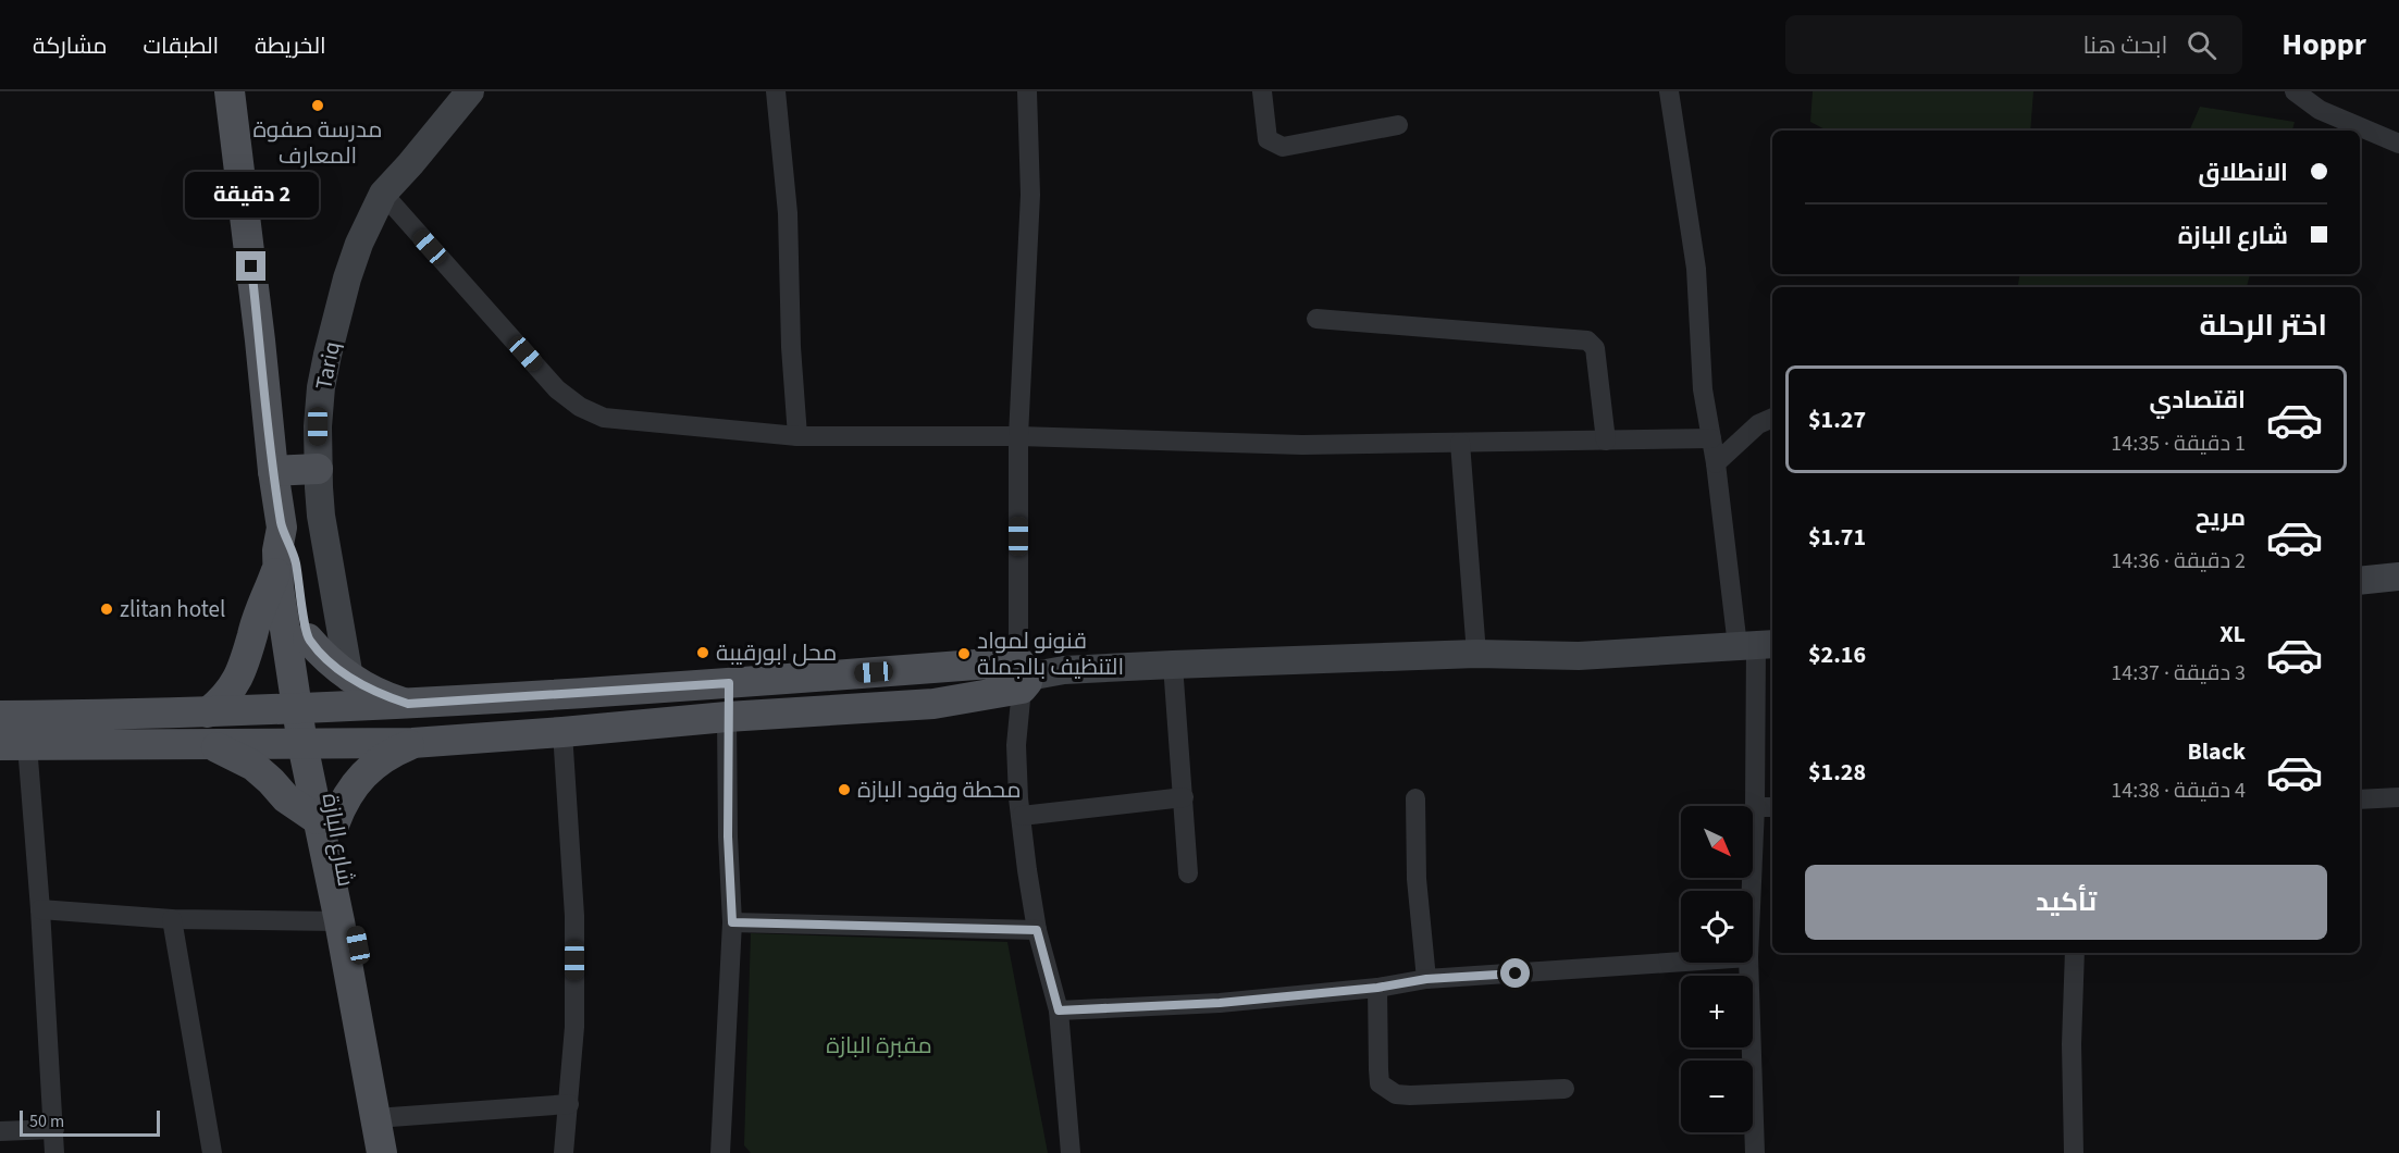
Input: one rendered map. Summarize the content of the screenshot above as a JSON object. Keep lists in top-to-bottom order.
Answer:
{
  "streets": {
    "main road": ["Tariq", "شارع البازة"]
  },
  "parks": ["مقبرة البازة"],
  "places": [
    "مدرسة صفوة المعارف",
    "zlitan hotel",
    "محل ابورقيبة",
    "قنونو لمواد التنظيف بالجملة",
    "محطة وقود البازة"
  ],
  "scale_bar": "50 m",
  "north": "bottom right",
  "page": {
    "header": "Hoppr",
    "search": "ابحث هنا",
    "nav": ["الخريطة", "الطبقات", "مشاركة"],
    "banner": ["الانطلاق", "شارع البازة"],
    "bubble": "2 دقيقة",
    "heading": "اختر الرحلة",
    "list": [
      {
        "name": "اقتصادي",
        "note": "1 دقيقة · 14:35",
        "value": "$1.27"
      },
      {
        "name": "مريح",
        "note": "2 دقيقة · 14:36",
        "value": "$1.71"
      },
      {
        "name": "XL",
        "note": "3 دقيقة · 14:37",
        "value": "$2.16"
      },
      {
        "name": "Black",
        "note": "4 دقيقة · 14:38",
        "value": "$1.28"
      }
    ],
    "map_buttons": ["+", "−"],
    "buttons": "تأكيد",
    "scale": "50 m"
  }
}
